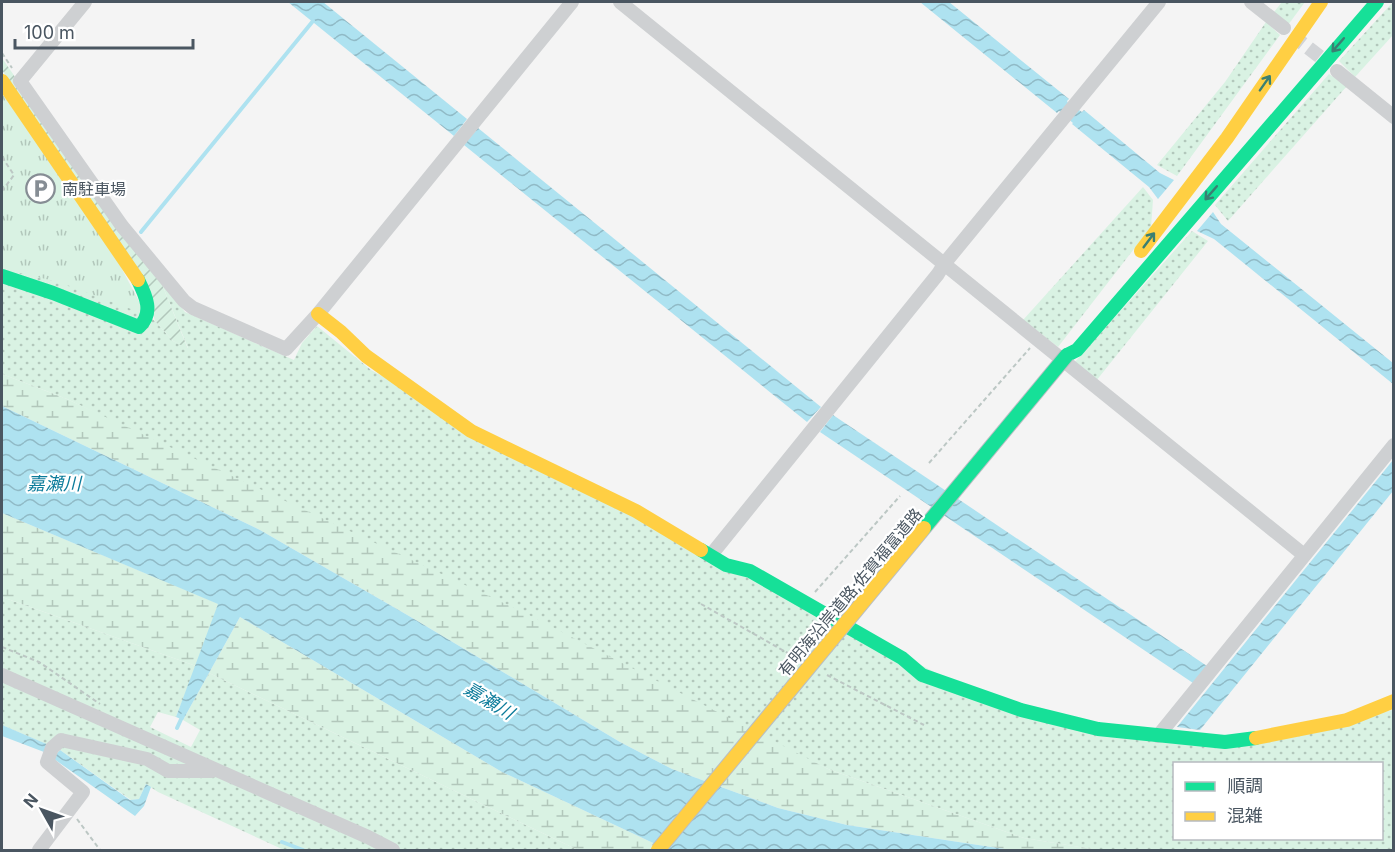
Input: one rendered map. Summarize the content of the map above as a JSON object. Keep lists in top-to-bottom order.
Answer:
{
  "streets": {
    "main road": ["有明海沿岸道路;佐賀福富道路"]
  },
  "water": ["嘉瀬川"],
  "places": {
    "parking": ["南駐車場"]
  },
  "legend": ["順調", "混雑"],
  "scale_bar": "100 m",
  "north": "top left"
}
